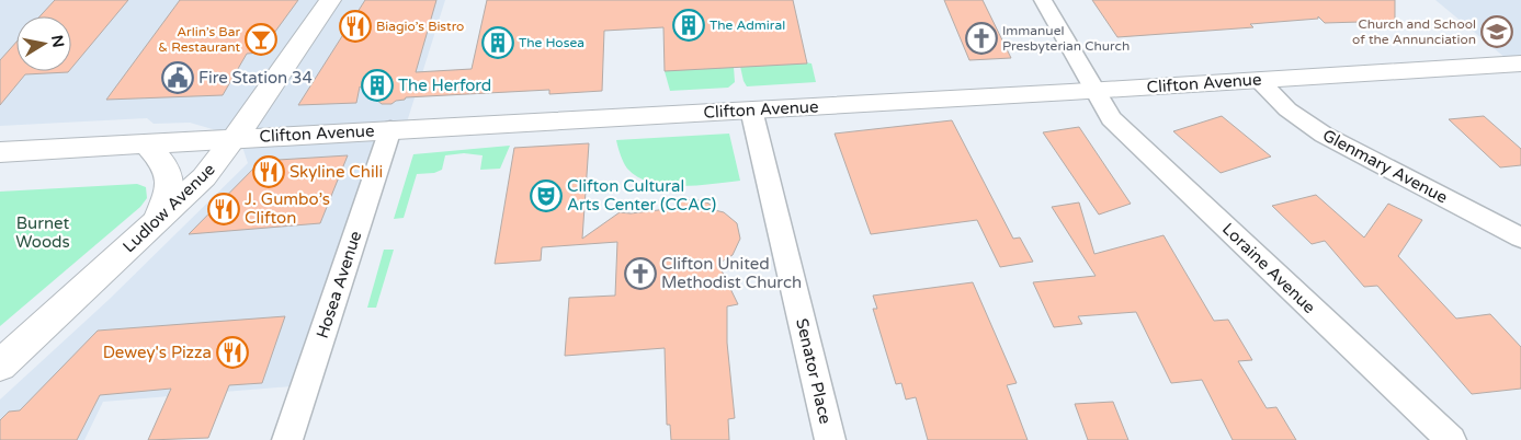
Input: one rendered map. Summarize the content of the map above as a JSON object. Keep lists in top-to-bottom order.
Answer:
{
  "streets": {
    "main road": ["Clifton Avenue", "Ludlow Avenue"],
    "street": [
      "Glenmary Avenue",
      "Loraine Avenue",
      "Hosea Avenue",
      "Senator Place"
    ]
  },
  "crossings": [
    ["Clifton Avenue", "Glenmary Avenue"],
    ["Clifton Avenue", "Ludlow Avenue"],
    ["Clifton Avenue", "Loraine Avenue"],
    ["Clifton Avenue", "Hosea Avenue"],
    ["Clifton Avenue", "Senator Place"]
  ],
  "parks": ["Burnet Woods"],
  "places": {
    "building": ["The Admiral", "The Hosea", "The Herford"],
    "restaurant": [
      "Biagio’s Bistro",
      "Skyline Chili",
      "J. Gumbo’s Clifton",
      "Dewey's Pizza"
    ],
    "school or university": ["Church and School of the Annunciation"],
    "church": ["Immanuel Presbyterian Church", "Clifton United Methodist Church"],
    "bar": ["Arlin’s Bar & Restaurant"],
    "public building": ["Fire Station 34"],
    "theatre": ["Clifton Cultural Arts Center (CCAC)"]
  },
  "north": "right"
}
